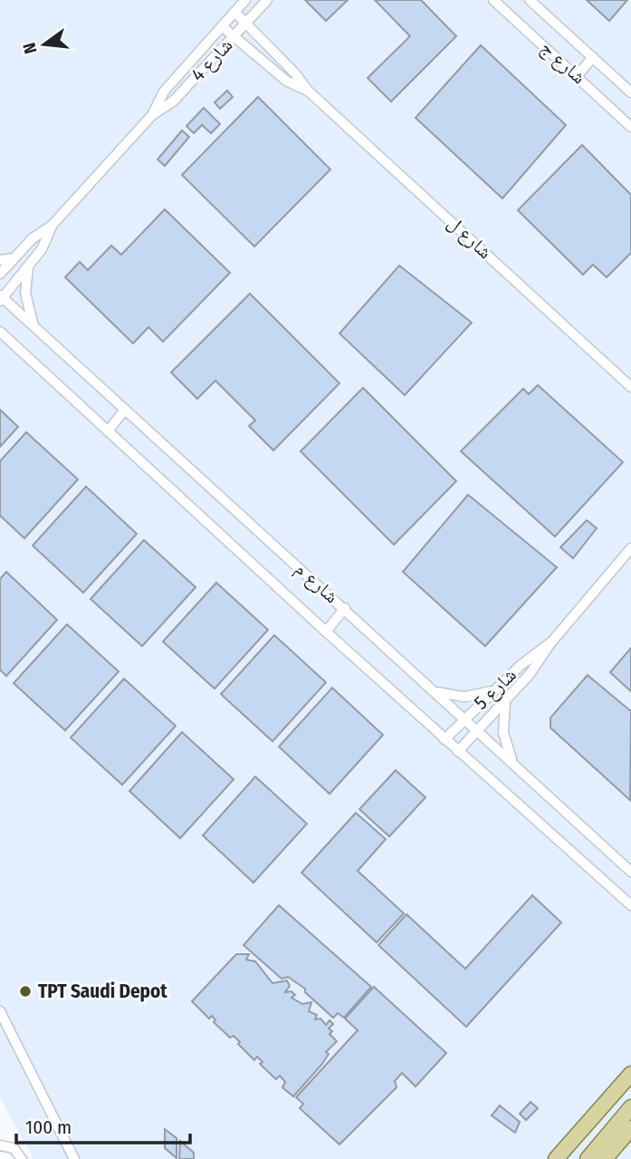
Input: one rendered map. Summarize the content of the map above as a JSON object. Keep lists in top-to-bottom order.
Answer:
{
  "streets": {
    "street": [
      "شارع 4",
      "شارع ج",
      "شارع ل",
      "شارع م",
      "شارع 5"
    ]
  },
  "crossings": [
    ["شارع 4", "شارع ل"],
    ["شارع 4", "شارع م"],
    ["شارع م", "شارع 5"]
  ],
  "places": ["TPT Saudi Depot"],
  "scale_bar": "100 m",
  "north": "left"
}
